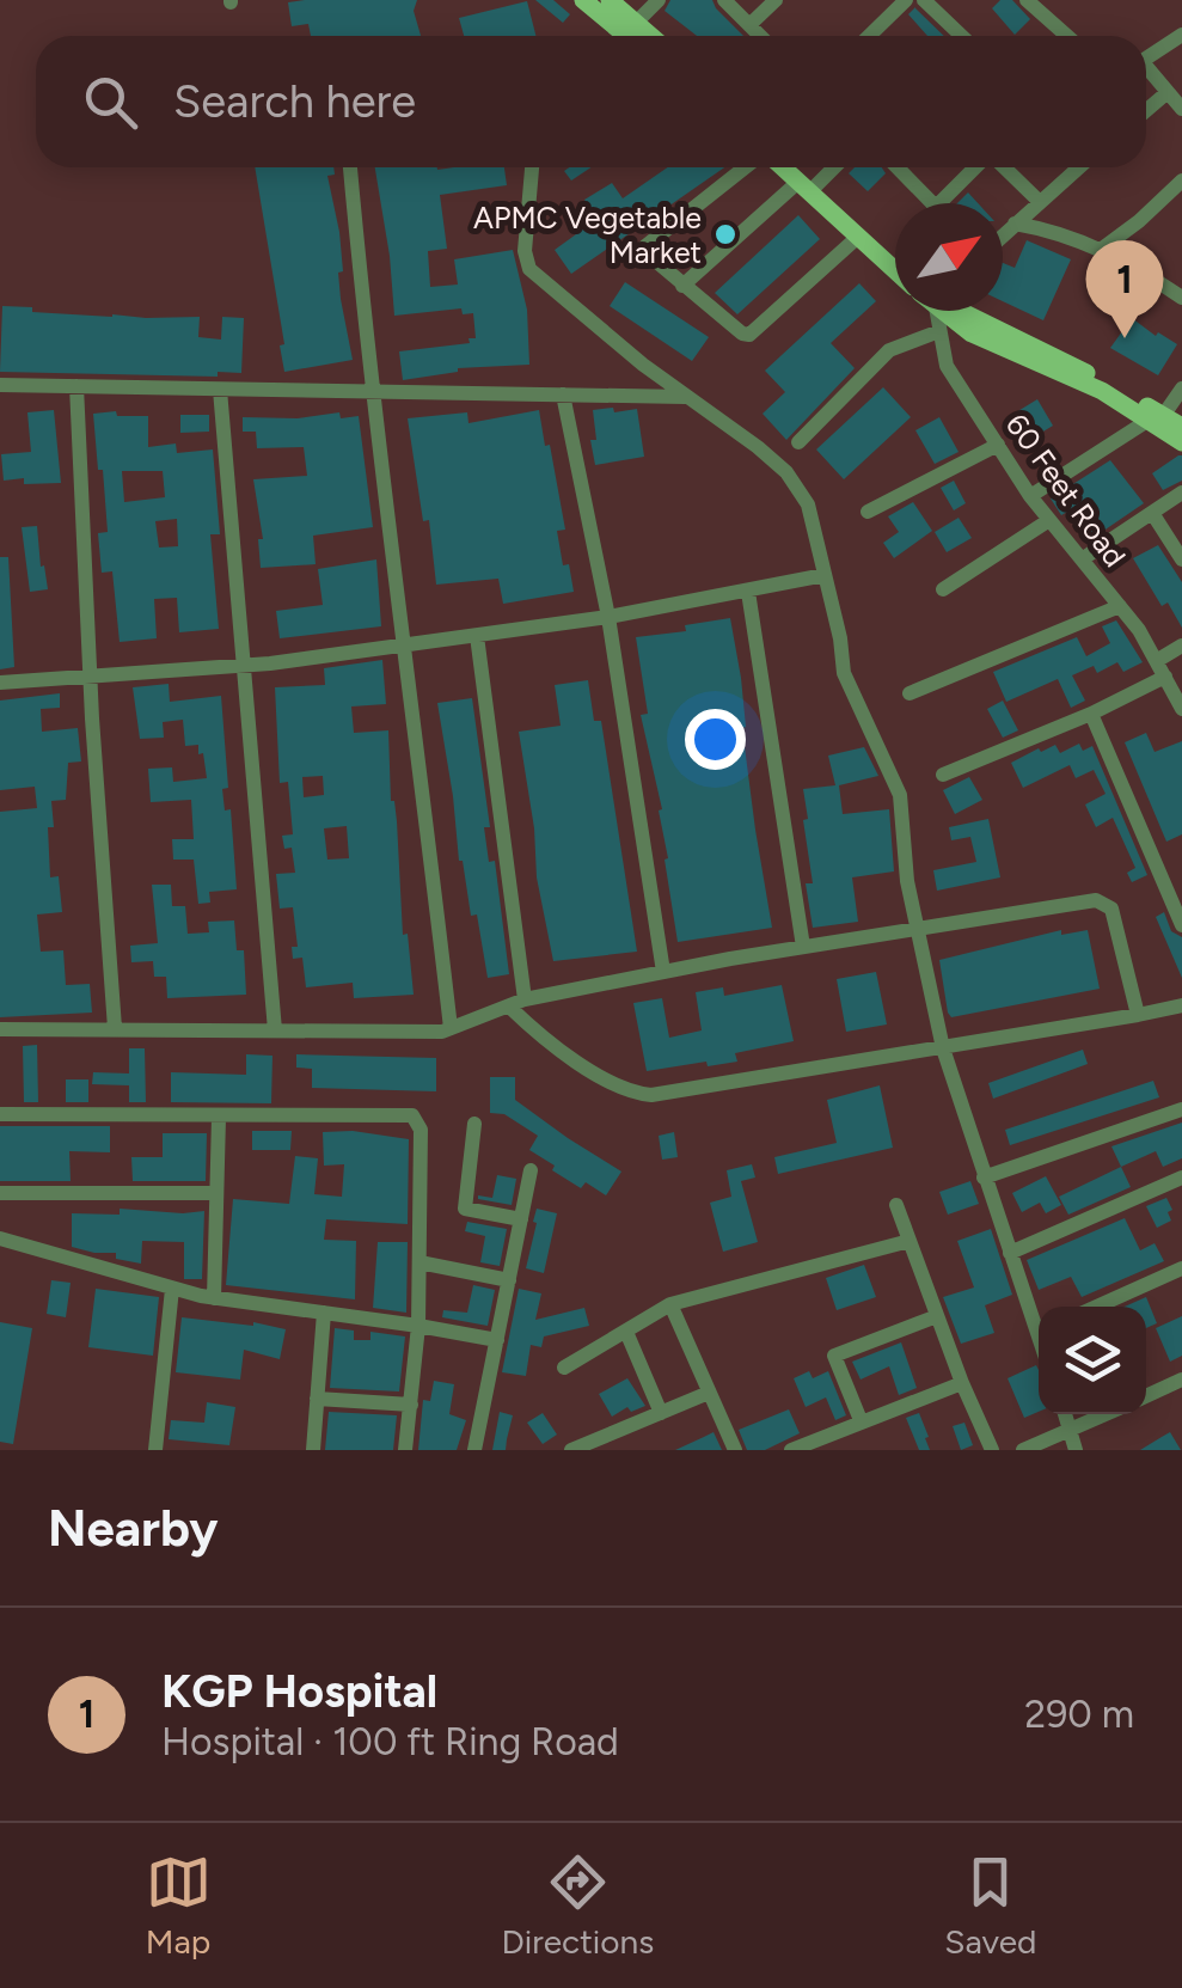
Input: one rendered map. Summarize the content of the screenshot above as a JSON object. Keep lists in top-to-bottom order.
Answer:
{
  "streets": {
    "street": ["60 Feet Road"]
  },
  "places": ["APMC Vegetable Market"],
  "north": "top right",
  "page": {
    "search": "Search here",
    "pins": "1",
    "heading": "Nearby",
    "list": [
      {
        "mark": "1",
        "name": "KGP Hospital",
        "note": "Hospital · 100 ft Ring Road",
        "value": "290 m"
      }
    ],
    "nav": ["Map", "Directions", "Saved"]
  }
}
